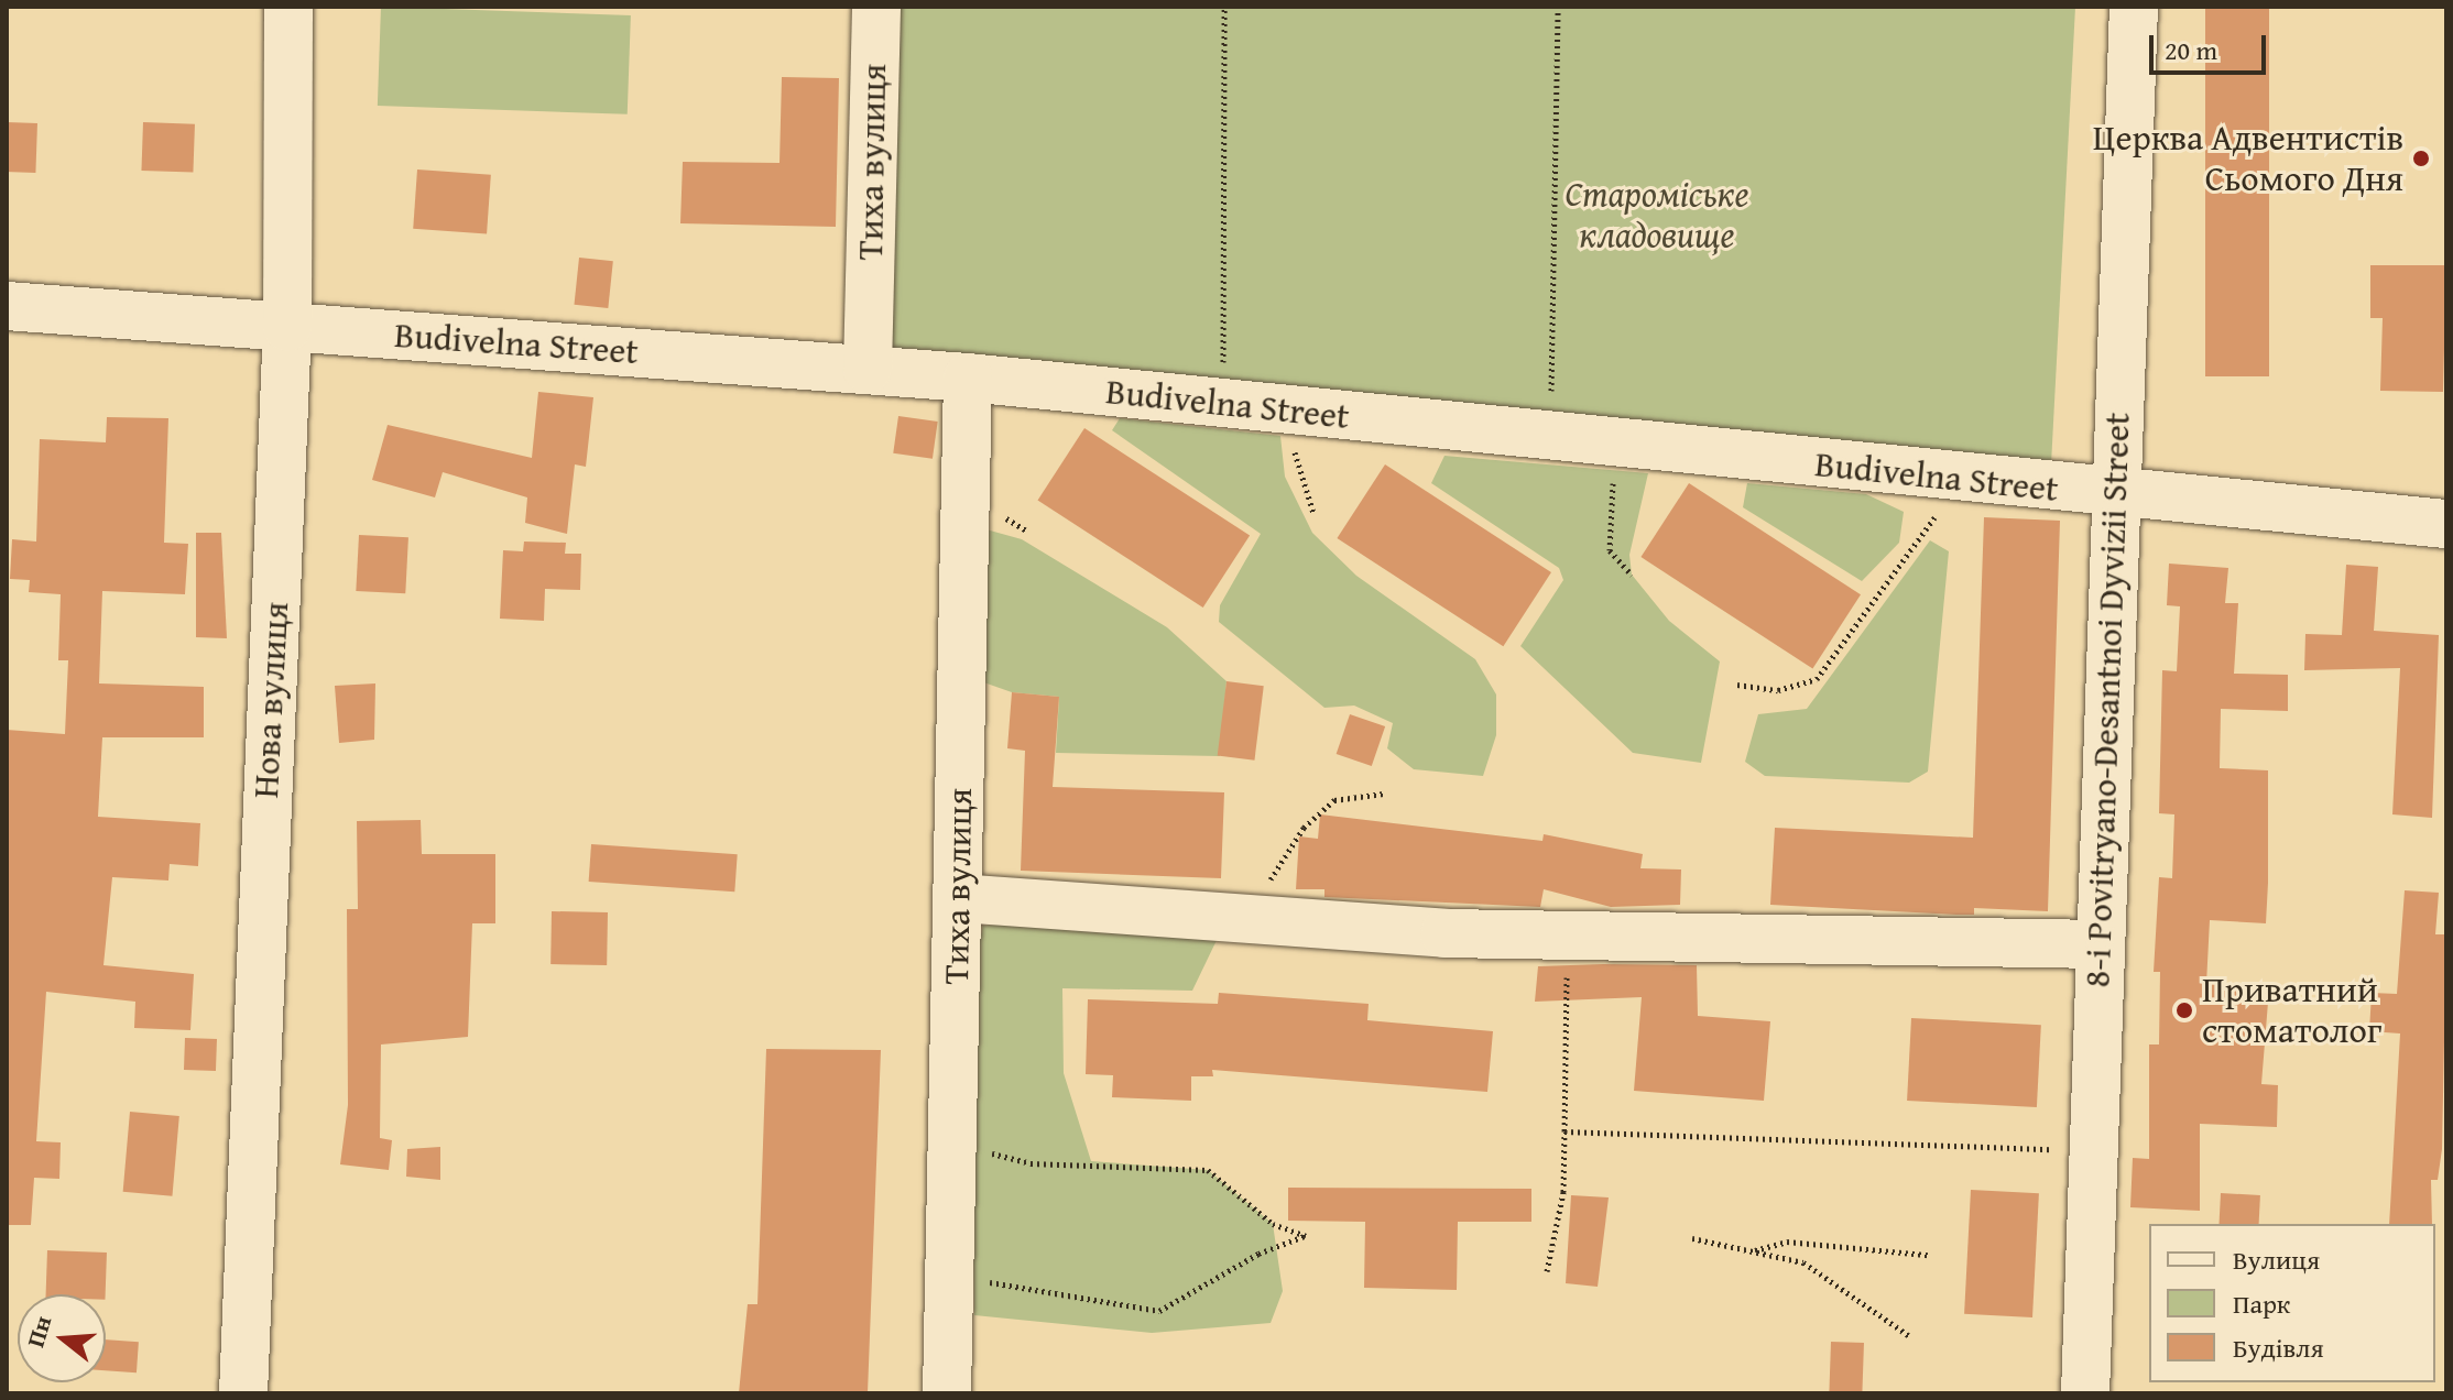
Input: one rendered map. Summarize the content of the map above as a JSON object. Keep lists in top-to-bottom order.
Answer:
{
  "streets": {
    "street": [
      "Тиха вулиця",
      "Budivelna Street",
      "Нова вулиця",
      "8-i Povitryano-Desantnoi Dyvizii Street"
    ]
  },
  "crossings": [
    ["Тиха вулиця", "Budivelna Street"],
    ["Budivelna Street", "Нова вулиця"],
    ["Budivelna Street", "8-i Povitryano-Desantnoi Dyvizii Street"]
  ],
  "parks": ["Староміське кладовище"],
  "places": ["Церква Адвентистів Сьомого Дня", "Приватний стоматолог"],
  "legend": ["Вулиця", "Парк", "Будівля"],
  "scale_bar": "20 m",
  "north": "left"
}
